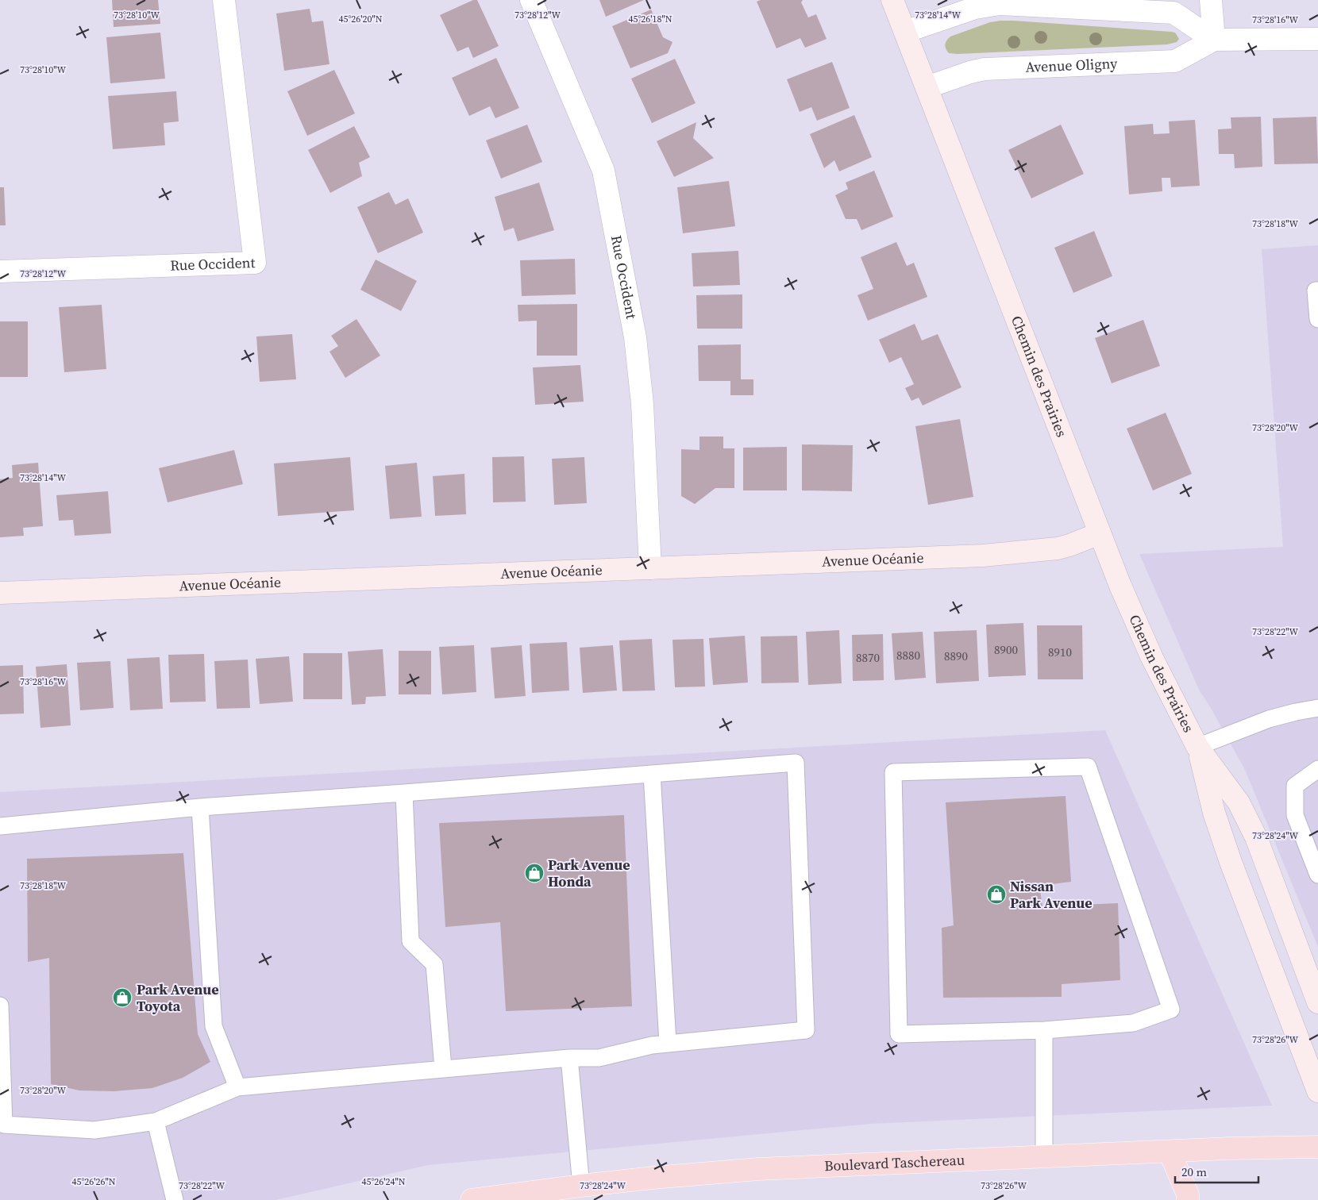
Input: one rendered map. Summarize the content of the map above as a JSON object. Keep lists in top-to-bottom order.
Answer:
{
  "streets": {
    "main road": ["Boulevard Taschereau"],
    "street": [
      "Avenue Oligny",
      "Rue Occident",
      "Chemin des Prairies",
      "Avenue Océanie"
    ]
  },
  "crossings": [
    ["Avenue Oligny", "Chemin des Prairies"],
    ["Rue Occident", "Avenue Océanie"],
    ["Chemin des Prairies", "Avenue Océanie"]
  ],
  "places": {
    "shop": ["Park Avenue Honda", "Nissan Park Avenue", "Park Avenue Toyota"]
  },
  "house_numbers": [
    "8900",
    "8910",
    "8880",
    "8890",
    "8870"
  ],
  "scale_bar": "20 m",
  "coordinates": [
    "73°28'12\"W",
    "73°28'10\"W",
    "73°28'14\"W",
    "45°26'20\"N",
    "45°26'18\"N",
    "73°28'16\"W",
    "73°28'18\"W",
    "73°28'20\"W",
    "73°28'22\"W",
    "73°28'24\"W",
    "73°28'26\"W",
    "45°26'26\"N",
    "45°26'24\"N"
  ]
}
